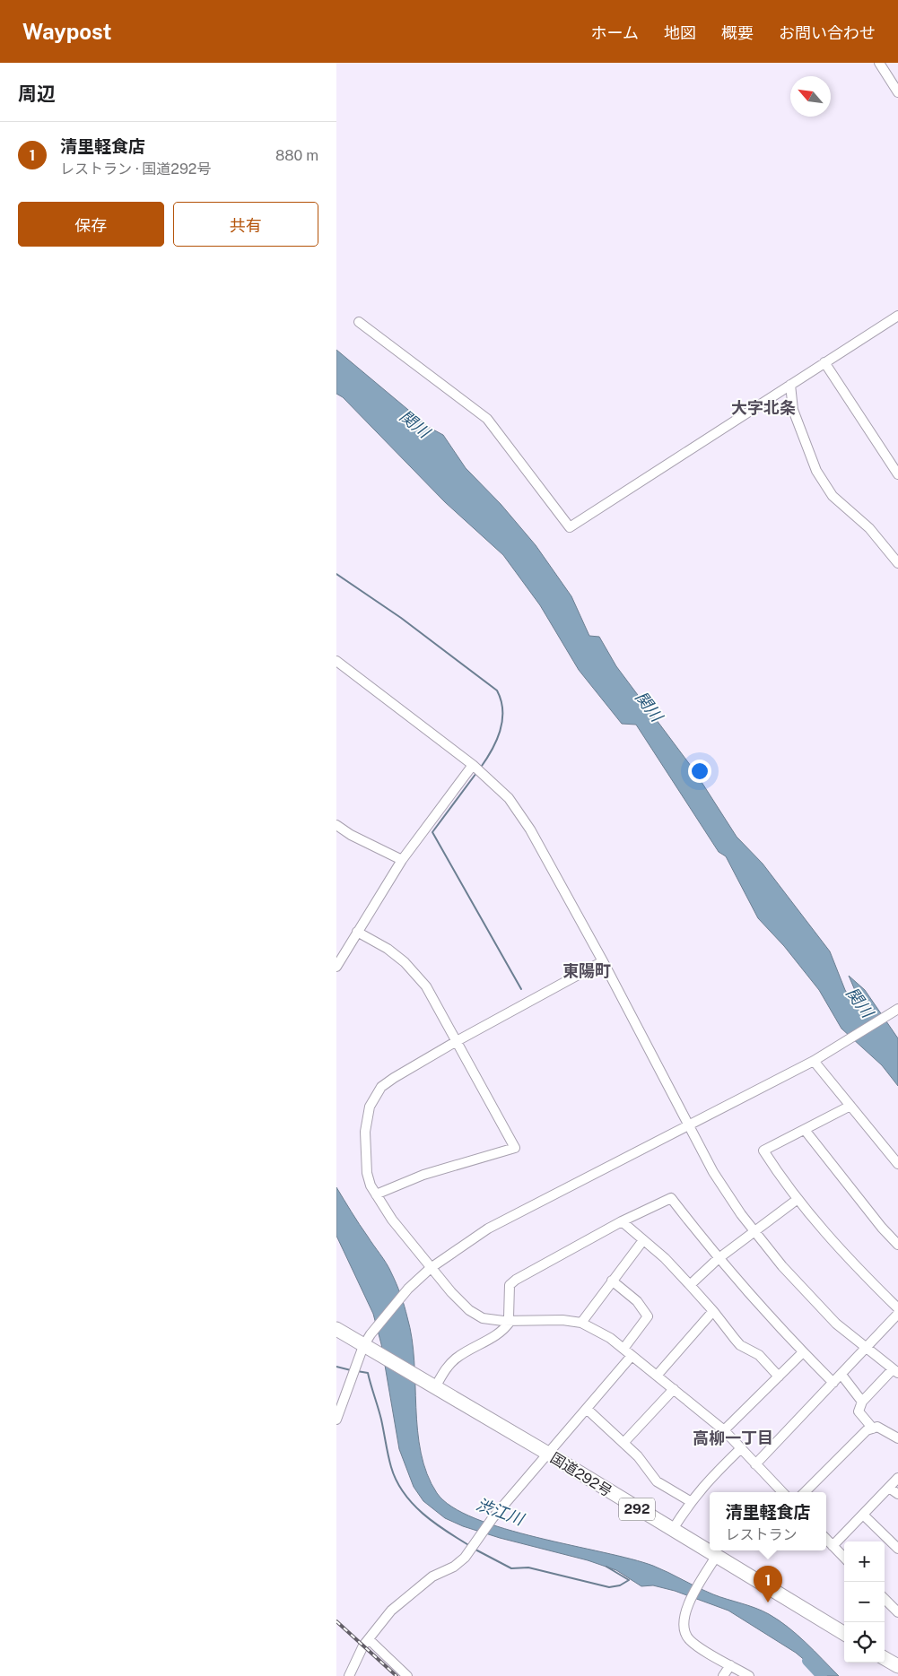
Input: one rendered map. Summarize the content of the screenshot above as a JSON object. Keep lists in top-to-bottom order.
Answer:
{
  "streets": {
    "highway": ["国道292号", "292"]
  },
  "districts": ["大字北条", "東陽町", "高柳一丁目"],
  "water": ["関川", "渋江川"],
  "north": "top left",
  "page": {
    "header": "Waypost",
    "nav": [
      "ホーム",
      "地図",
      "概要",
      "お問い合わせ"
    ],
    "heading": "周辺",
    "list": [
      {
        "mark": "1",
        "name": "清里軽食店",
        "note": "レストラン · 国道292号",
        "value": "880 m"
      }
    ],
    "buttons": ["保存", "共有"],
    "popup": ["清里軽食店", "レストラン"],
    "map_buttons": ["+", "−"],
    "pins": "1"
  }
}
